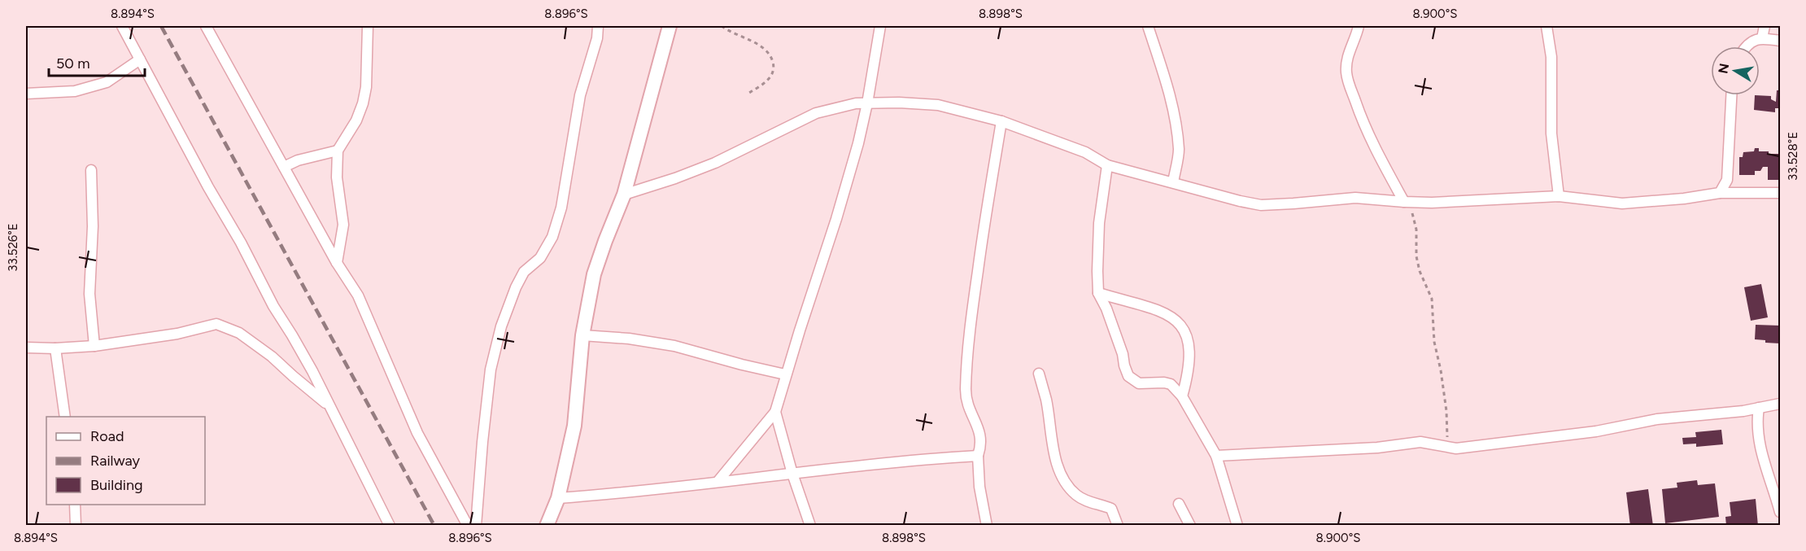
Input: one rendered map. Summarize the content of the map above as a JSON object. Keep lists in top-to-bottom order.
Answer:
{
  "legend": ["Road", "Railway", "Building"],
  "scale_bar": "50 m",
  "north": "left",
  "coordinates": [
    "8.894°S",
    "8.896°S",
    "8.898°S",
    "8.900°S",
    "33.528°E",
    "33.526°E"
  ]
}
